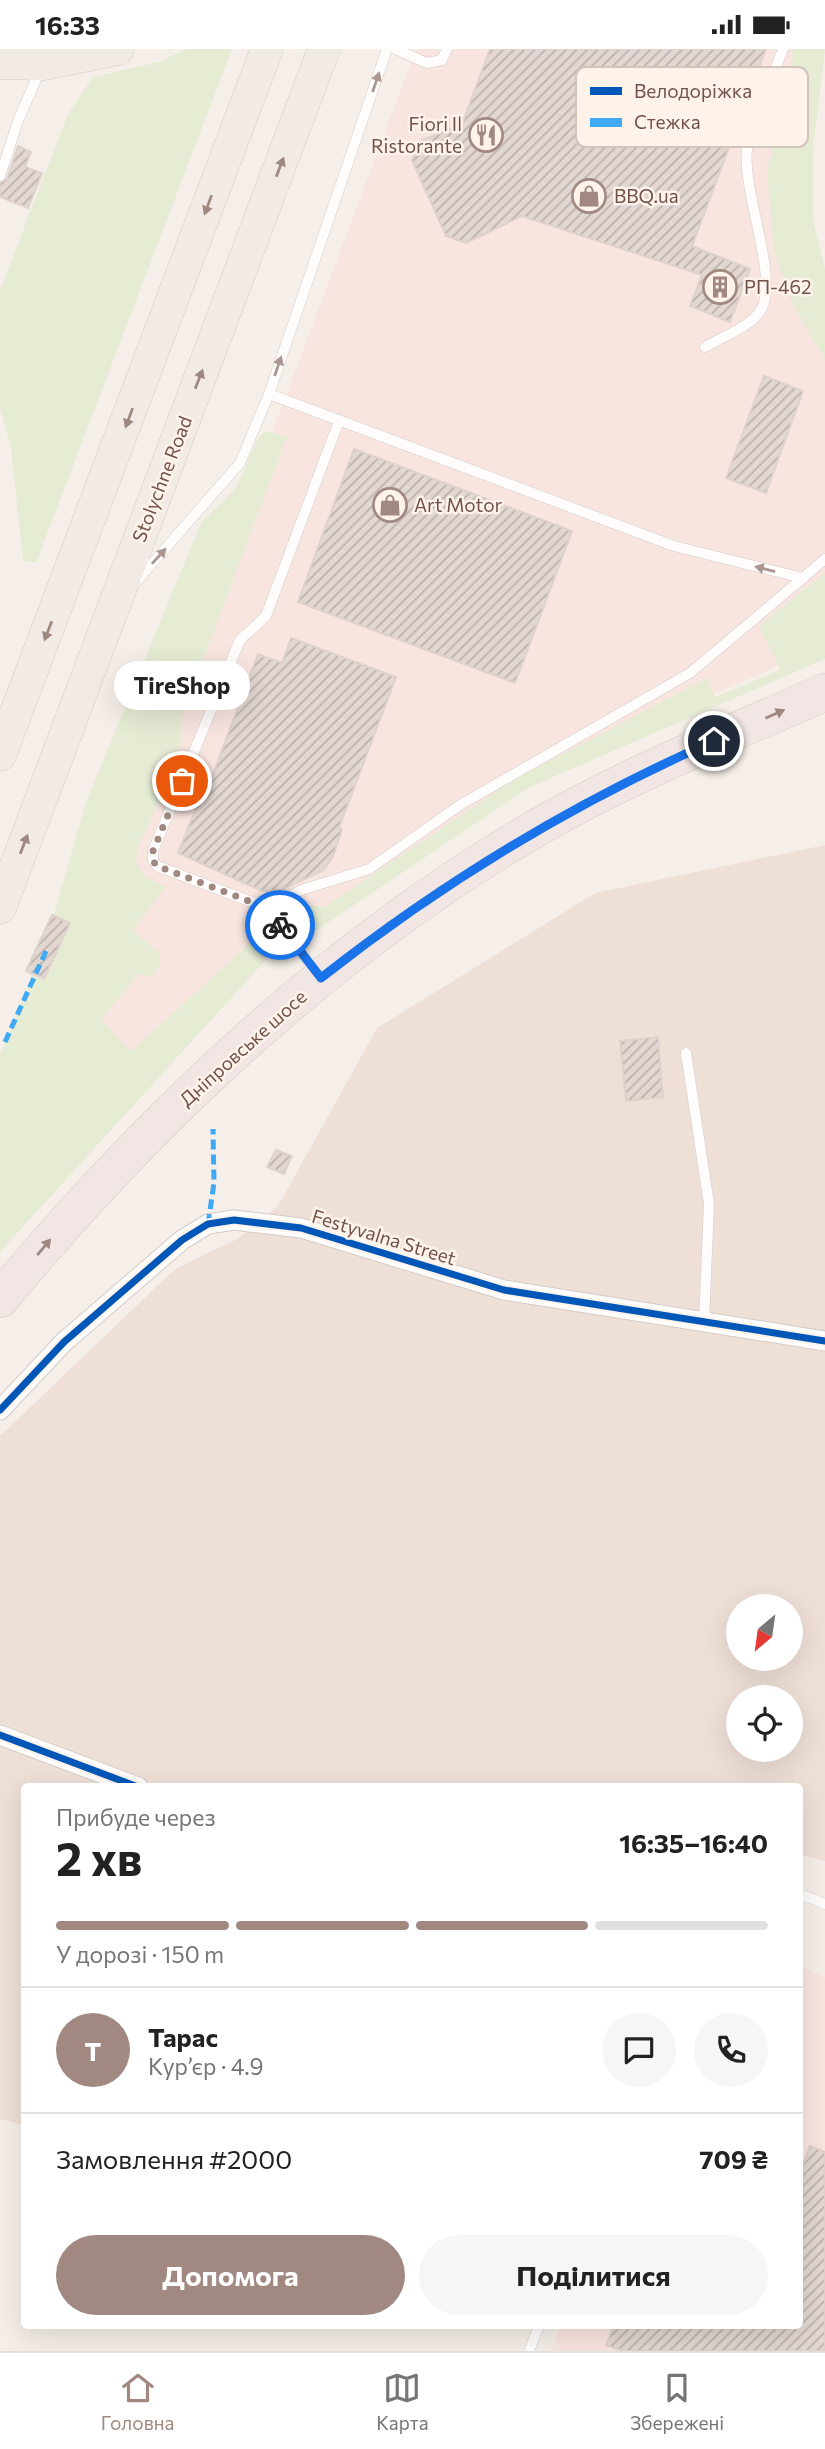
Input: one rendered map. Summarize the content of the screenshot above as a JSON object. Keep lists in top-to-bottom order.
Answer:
{
  "streets": {
    "highway": ["Дніпровське шосе"],
    "main road": ["Stolychne Road"],
    "street": ["Festyvalna Street"]
  },
  "one_way": ["Дніпровське шосе"],
  "places": {
    "restaurant": ["Fiori Il Ristorante"],
    "shop": ["BBQ.ua", "Art Motor"],
    "building": ["РП-462"],
    "other": ["TireShop"]
  },
  "legend": ["Велодоріжка", "Стежка"],
  "north": "bottom left",
  "page": {
    "status": "16:33",
    "bubble": "TireShop",
    "heading": ["2 хв", "Прибуде через", "16:35–16:40"],
    "panel": [
      "Тарас",
      "Кур’єр · 4.9",
      "Замовлення #2000",
      "709 ₴"
    ],
    "bar": "У дорозі · 150 m",
    "round": "Т",
    "buttons": ["Допомога", "Поділитися"],
    "tabs": ["Головна", "Карта", "Збережені"]
  }
}
